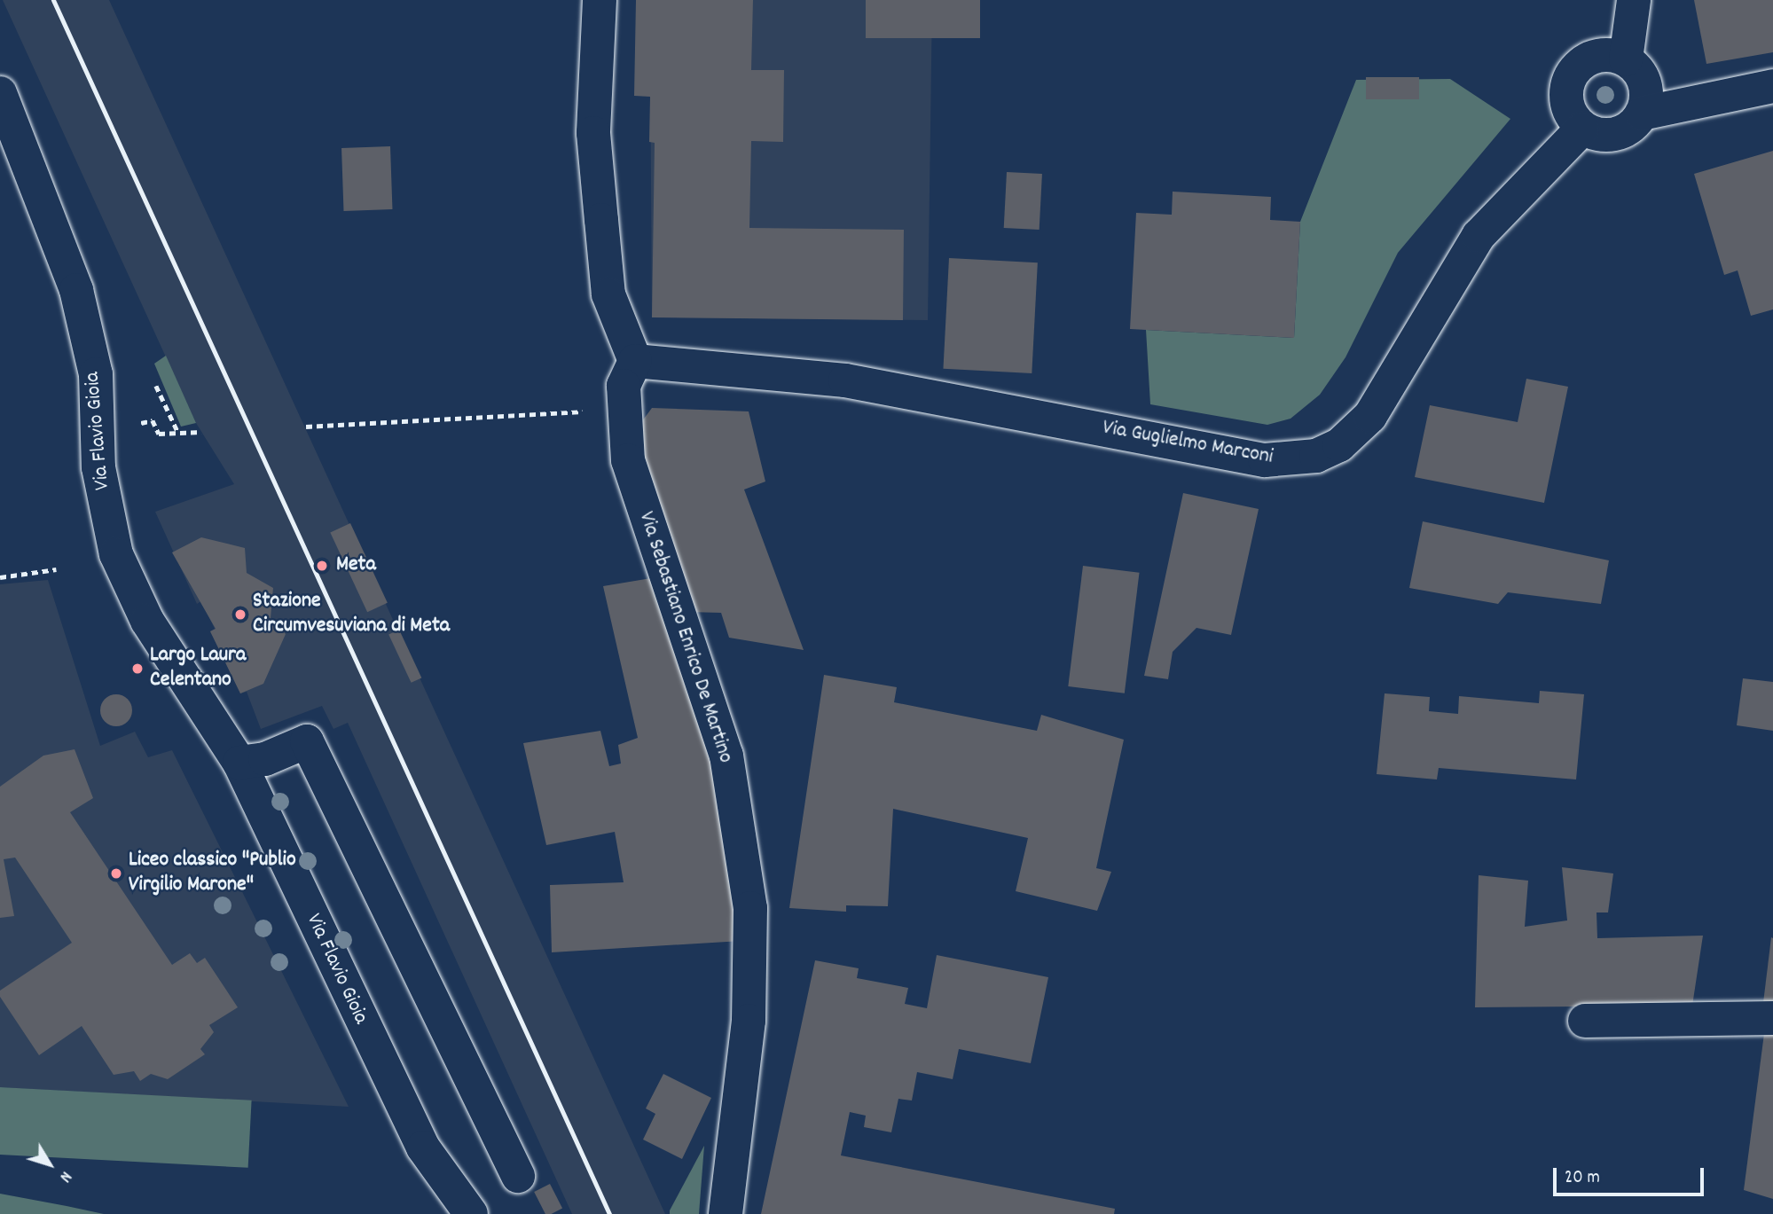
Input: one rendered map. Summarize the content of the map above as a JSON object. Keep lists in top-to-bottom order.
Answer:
{
  "streets": {
    "street": ["Via Flavio Gioia", "Via Guglielmo Marconi", "Via Sebastiano Enrico De Martino"]
  },
  "crossings": [
    ["Via Guglielmo Marconi", "Via Sebastiano Enrico De Martino"]
  ],
  "places": [
    "Meta",
    "Stazione Circumvesuviana di Meta",
    "Largo Laura Celentano",
    "Liceo classico \"Publio Virgilio Marone\""
  ],
  "scale_bar": "20 m",
  "north": "bottom right"
}
